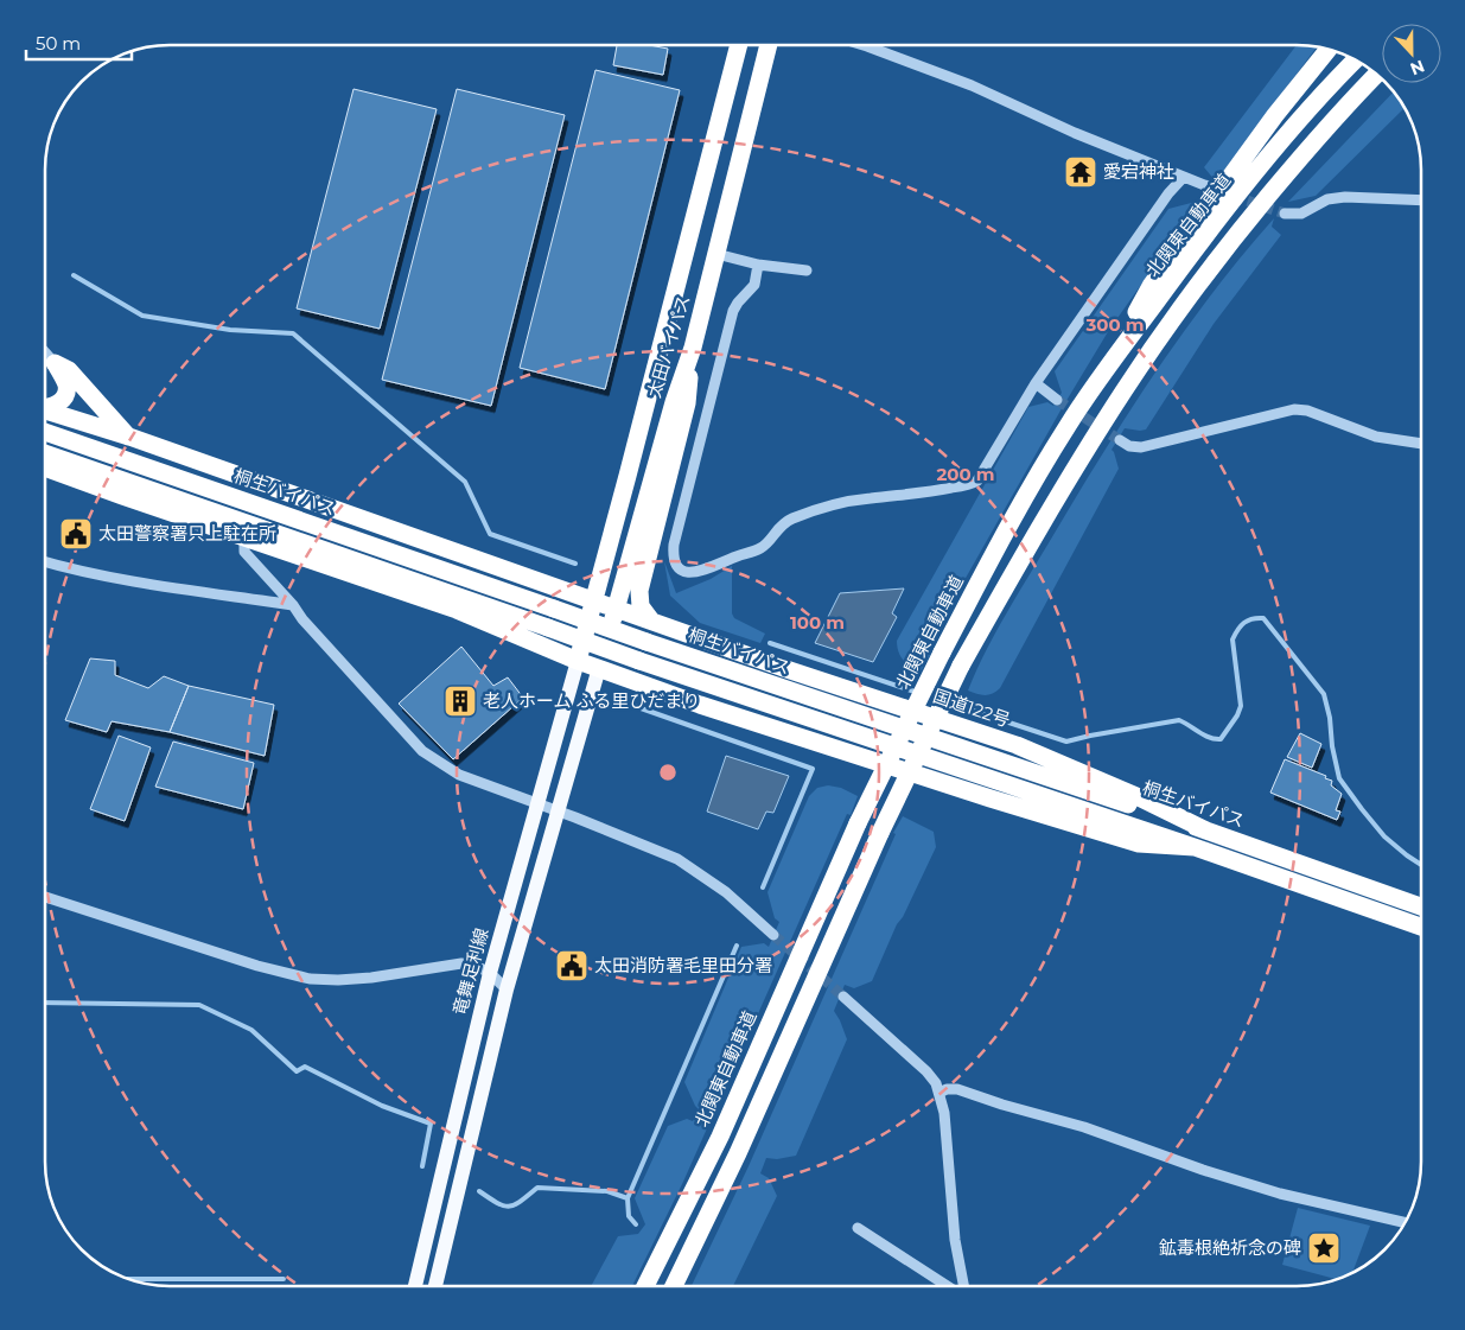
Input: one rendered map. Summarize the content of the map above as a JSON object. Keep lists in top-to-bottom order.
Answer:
{
  "streets": {
    "highway": [
      "北関東自動車道",
      "太田バイパス",
      "桐生バイパス",
      "国道122号"
    ],
    "main road": ["竜舞足利線"]
  },
  "crossings": [
    ["太田バイパス", "国道122号"],
    ["太田バイパス", "竜舞足利線"],
    ["桐生バイパス", "国道122号"]
  ],
  "places": {
    "temple": ["愛宕神社"],
    "public building": ["太田警察署只上駐在所", "太田消防署毛里田分署"],
    "building": ["老人ホーム ふる里ひだまり"],
    "place": ["鉱毒根絶祈念の碑"]
  },
  "scale_bar": "50 m",
  "north": "bottom",
  "rings": ["300 m", "200 m", "100 m"]
}
